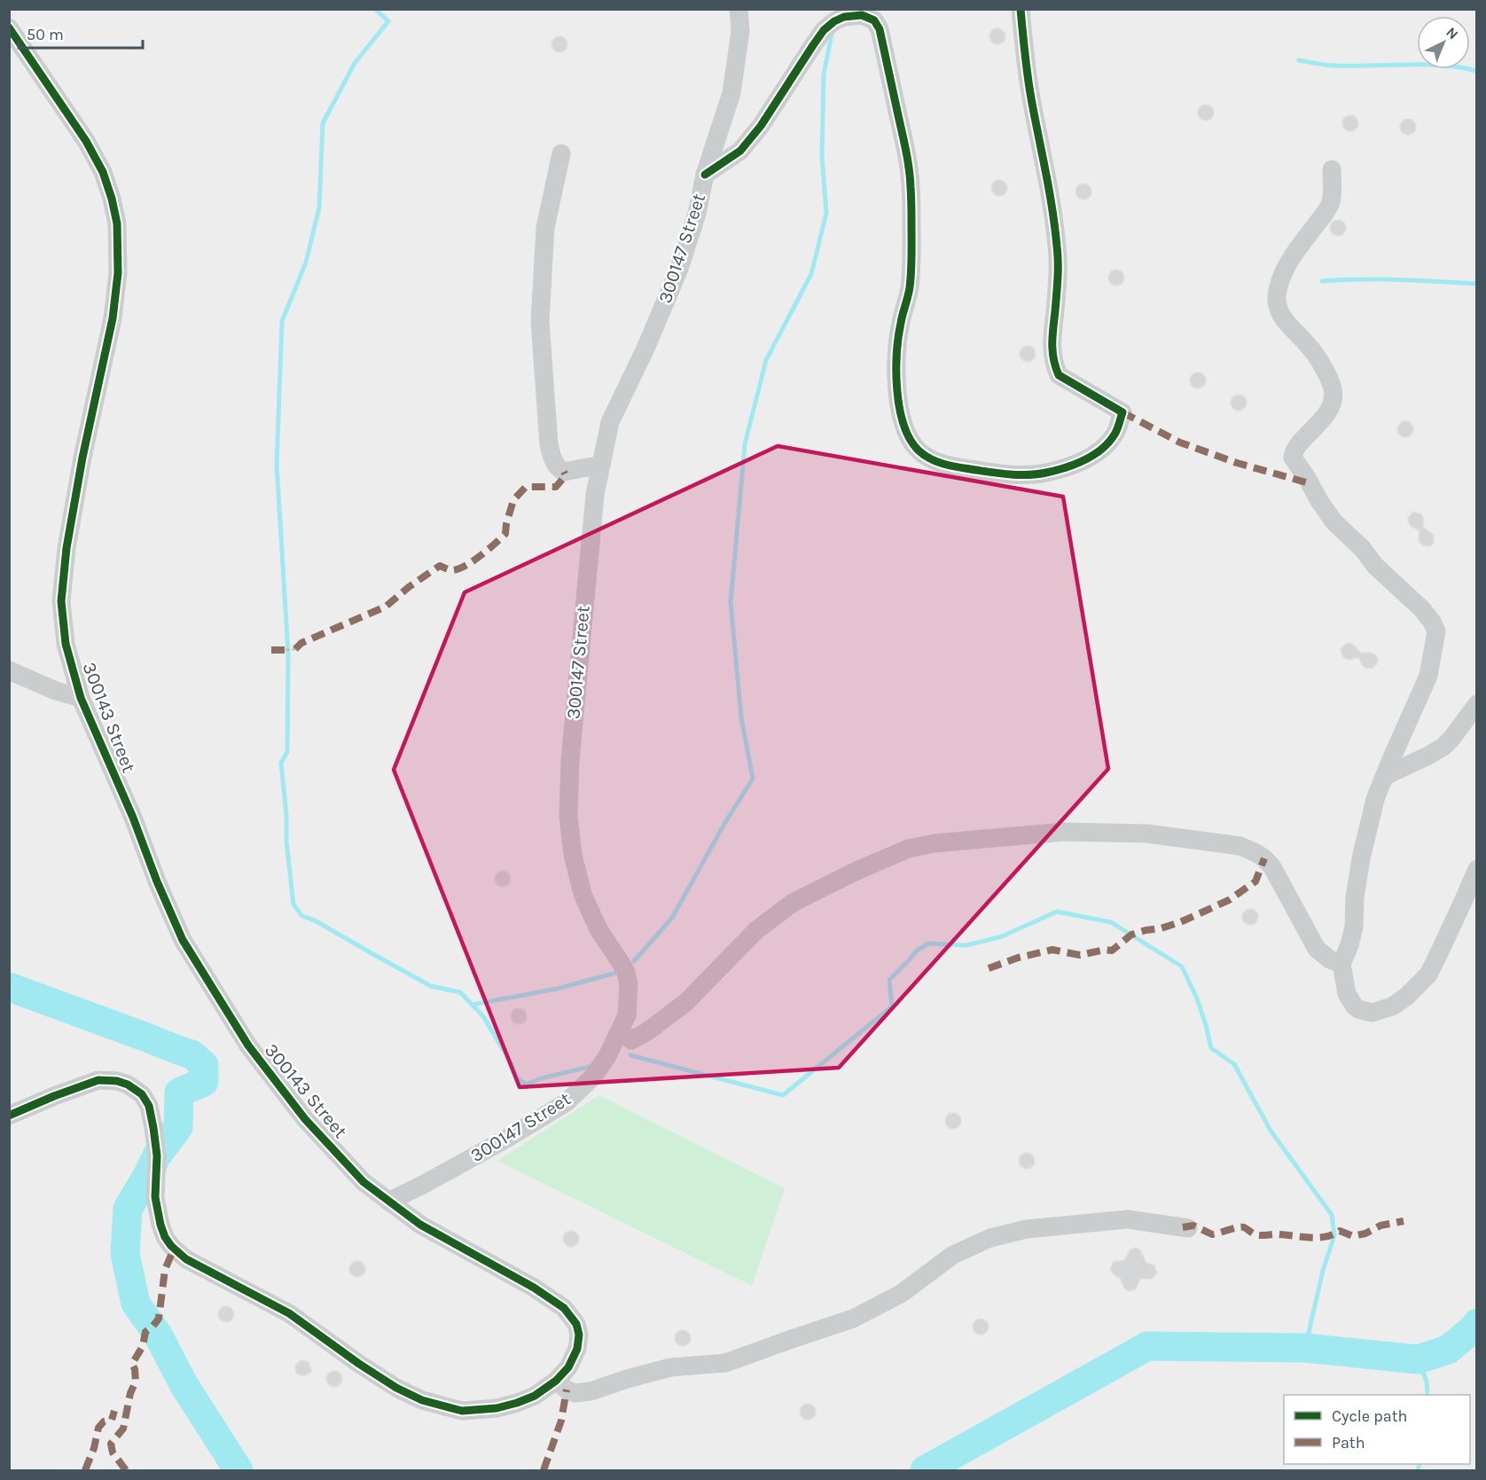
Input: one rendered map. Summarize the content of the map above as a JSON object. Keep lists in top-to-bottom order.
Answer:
{
  "streets": {
    "street": ["300147 Street", "300143 Street"]
  },
  "crossings": [
    ["300147 Street", "300143 Street"]
  ],
  "legend": ["Cycle path", "Path"],
  "scale_bar": "50 m",
  "north": "top right"
}
